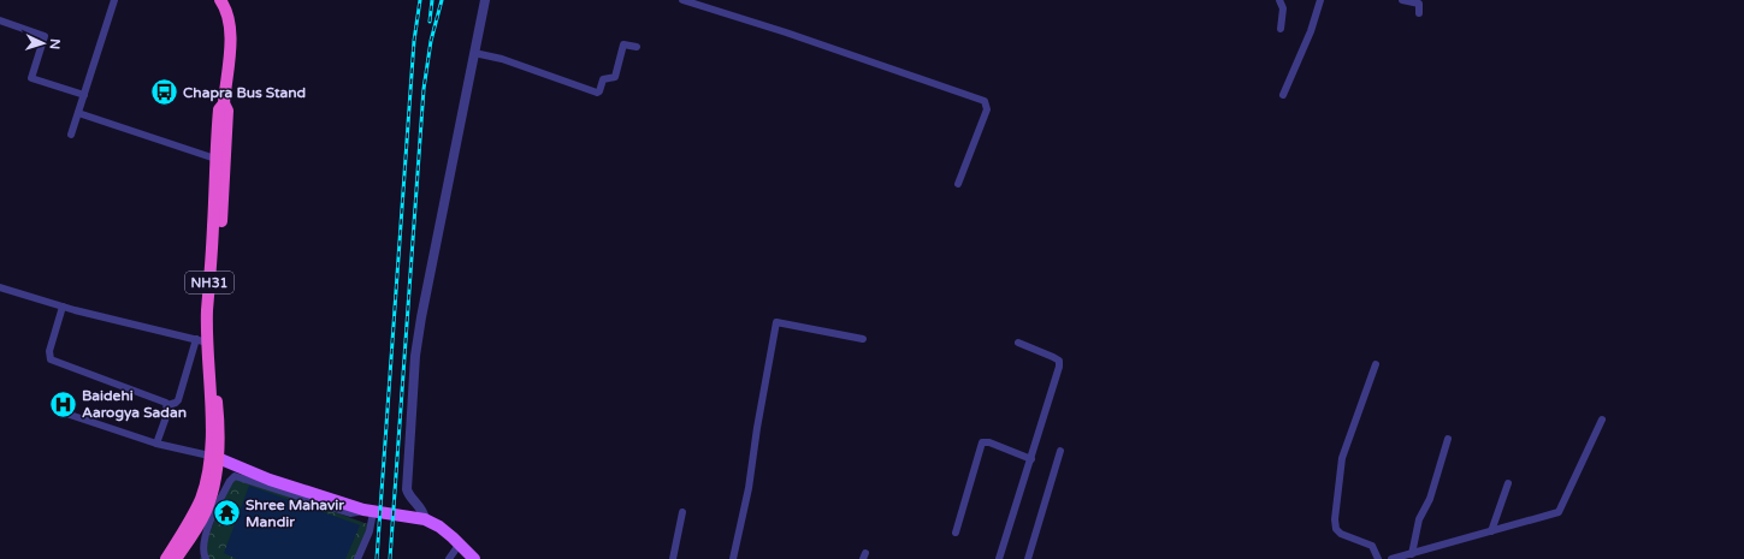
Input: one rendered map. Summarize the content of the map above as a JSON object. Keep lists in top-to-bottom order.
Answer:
{
  "streets": {
    "highway": ["NH31"]
  },
  "places": {
    "bus stop": ["Chapra Bus Stand"],
    "hospital": ["Baidehi Aarogya Sadan"],
    "temple": ["Shree Mahavir Mandir"]
  },
  "north": "right"
}
